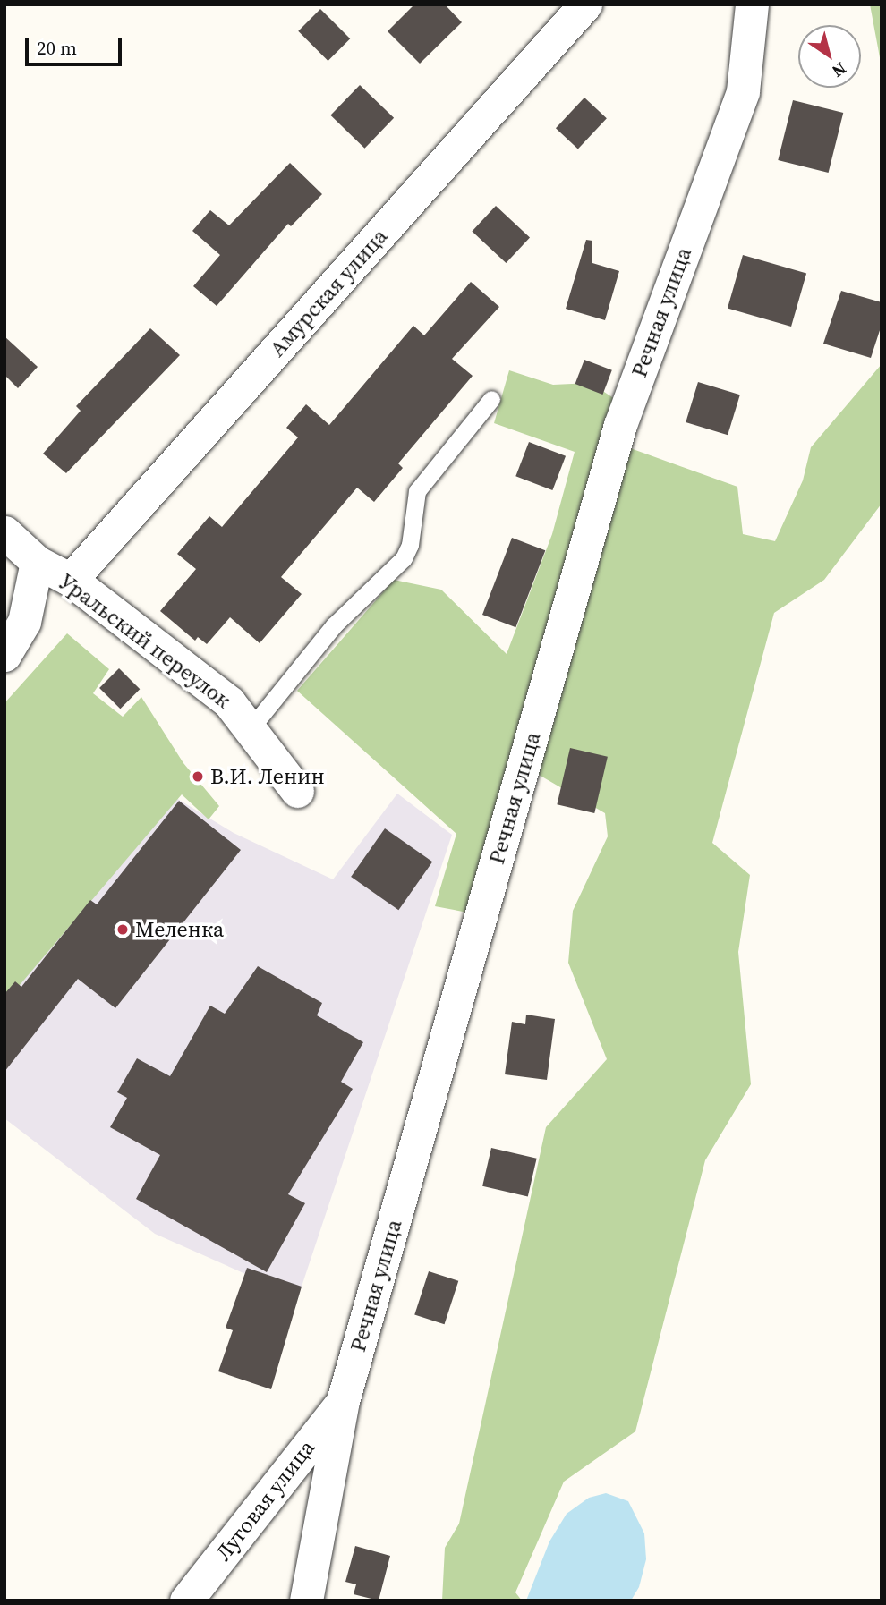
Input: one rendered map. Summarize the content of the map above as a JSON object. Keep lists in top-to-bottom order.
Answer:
{
  "streets": {
    "street": [
      "Амурская улица",
      "Речная улица",
      "Уральский переулок",
      "Луговая улица"
    ]
  },
  "crossings": [
    ["Амурская улица", "Уральский переулок"],
    ["Речная улица", "Луговая улица"]
  ],
  "places": ["В.И. Ленин", "Меленка"],
  "scale_bar": "20 m",
  "north": "bottom right"
}
